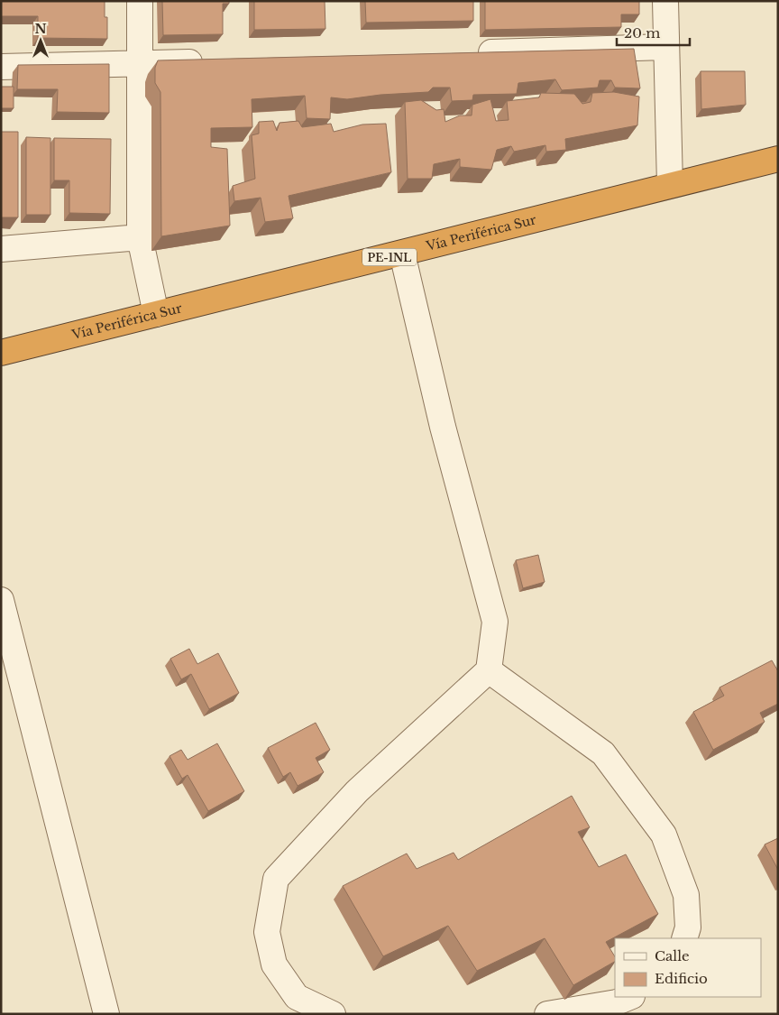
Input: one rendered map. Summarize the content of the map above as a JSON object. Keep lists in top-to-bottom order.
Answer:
{
  "streets": {
    "highway": ["Vía Periférica Sur", "PE-1NL"]
  },
  "legend": ["Calle", "Edificio"],
  "scale_bar": "20 m",
  "north": "top"
}
